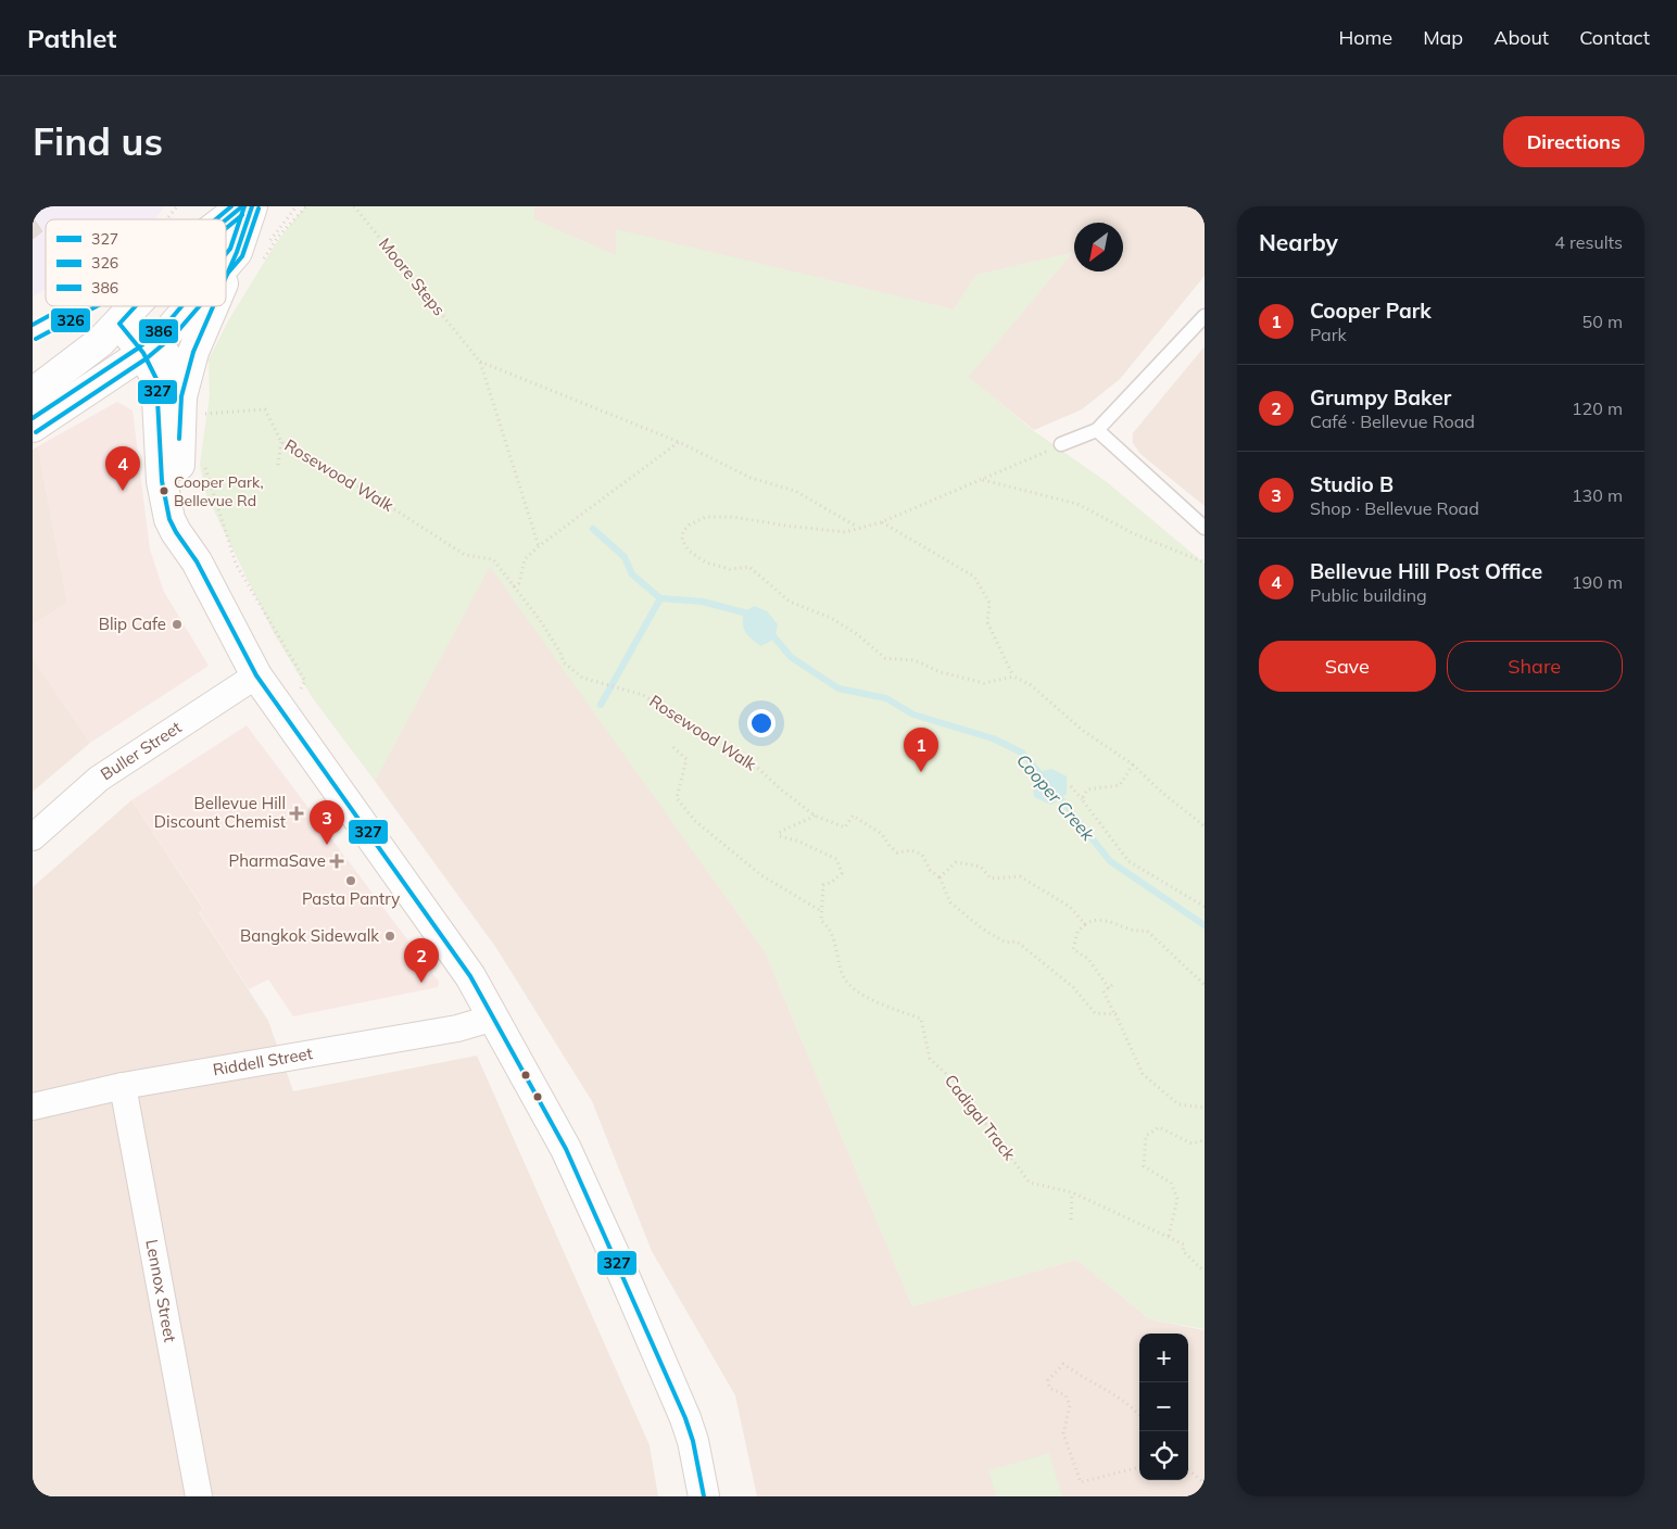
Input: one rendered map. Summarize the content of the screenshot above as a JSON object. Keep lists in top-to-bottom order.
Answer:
{
  "streets": {
    "street": ["Buller Street", "Riddell Street", "Lennox Street"],
    "path": ["Moore Steps", "Rosewood Walk", "Cadigal Track"]
  },
  "crossings": [
    ["Rosewood Walk", "Cadigal Track"],
    ["Riddell Street", "Lennox Street"]
  ],
  "water": ["Cooper Creek"],
  "places": {
    "other": [
      "Cooper Park, Bellevue Rd",
      "Blip Cafe",
      "Pasta Pantry",
      "Bangkok Sidewalk"
    ],
    "health": ["Bellevue Hill Discount Chemist", "PharmaSave"]
  },
  "lines": ["transit line 327", "transit line 386", "transit line 326"],
  "legend": ["327", "326", "386"],
  "north": "bottom left",
  "page": {
    "header": "Pathlet",
    "nav": [
      "Home",
      "Map",
      "About",
      "Contact"
    ],
    "buttons": [
      "Directions",
      ["Save", "Share"]
    ],
    "title": "Find us",
    "heading": ["Nearby", "4 results"],
    "list": [
      {
        "mark": "1",
        "name": "Cooper Park",
        "note": "Park",
        "value": "50 m"
      },
      {
        "mark": "2",
        "name": "Grumpy Baker",
        "note": "Café · Bellevue Road",
        "value": "120 m"
      },
      {
        "mark": "3",
        "name": "Studio B",
        "note": "Shop · Bellevue Road",
        "value": "130 m"
      },
      {
        "mark": "4",
        "name": "Bellevue Hill Post Office",
        "note": "Public building",
        "value": "190 m"
      }
    ],
    "pins": [
      "4",
      "1",
      "3",
      "2"
    ],
    "map_buttons": ["+", "−"]
  }
}
